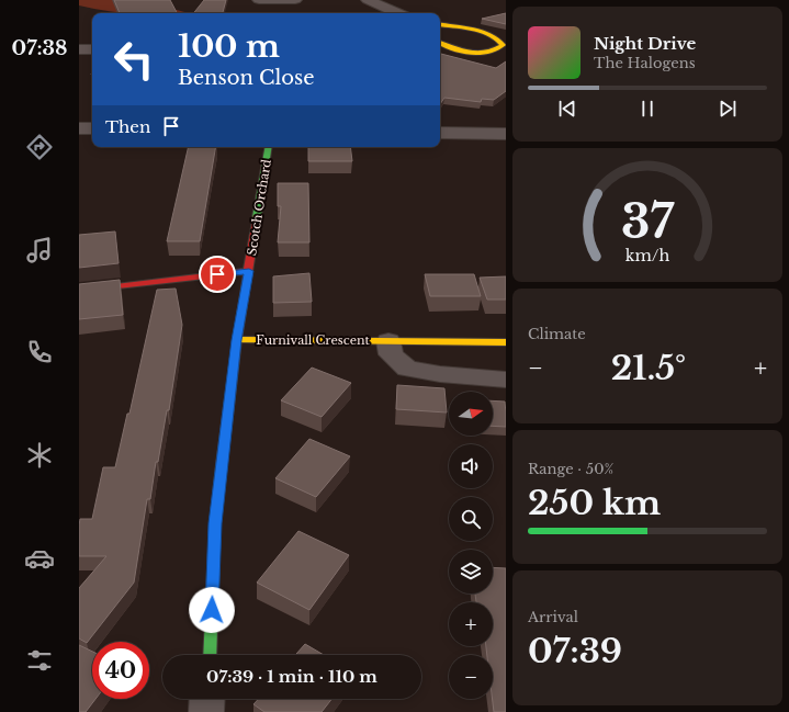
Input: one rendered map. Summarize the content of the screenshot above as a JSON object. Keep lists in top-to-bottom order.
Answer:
{
  "streets": {
    "street": ["Scotch Orchard", "Furnivall Crescent"]
  },
  "crossings": [
    ["Scotch Orchard", "Furnivall Crescent"]
  ],
  "north": "right",
  "page": {
    "tabs": "07:38",
    "turn": ["100 m", "Benson Close"],
    "song": ["Night Drive", "The Halogens"],
    "then": "Then",
    "tile": [
      "Climate",
      ["Range · 50%", "250 km"],
      ["Arrival", "07:39"]
    ],
    "heat": ["−", "21.5°", "+"],
    "map_buttons": ["+", "−"],
    "limit": "40",
    "trip": "07:39 · 1 min · 110 m",
    "gauge": ["37", "km/h"]
  }
}
